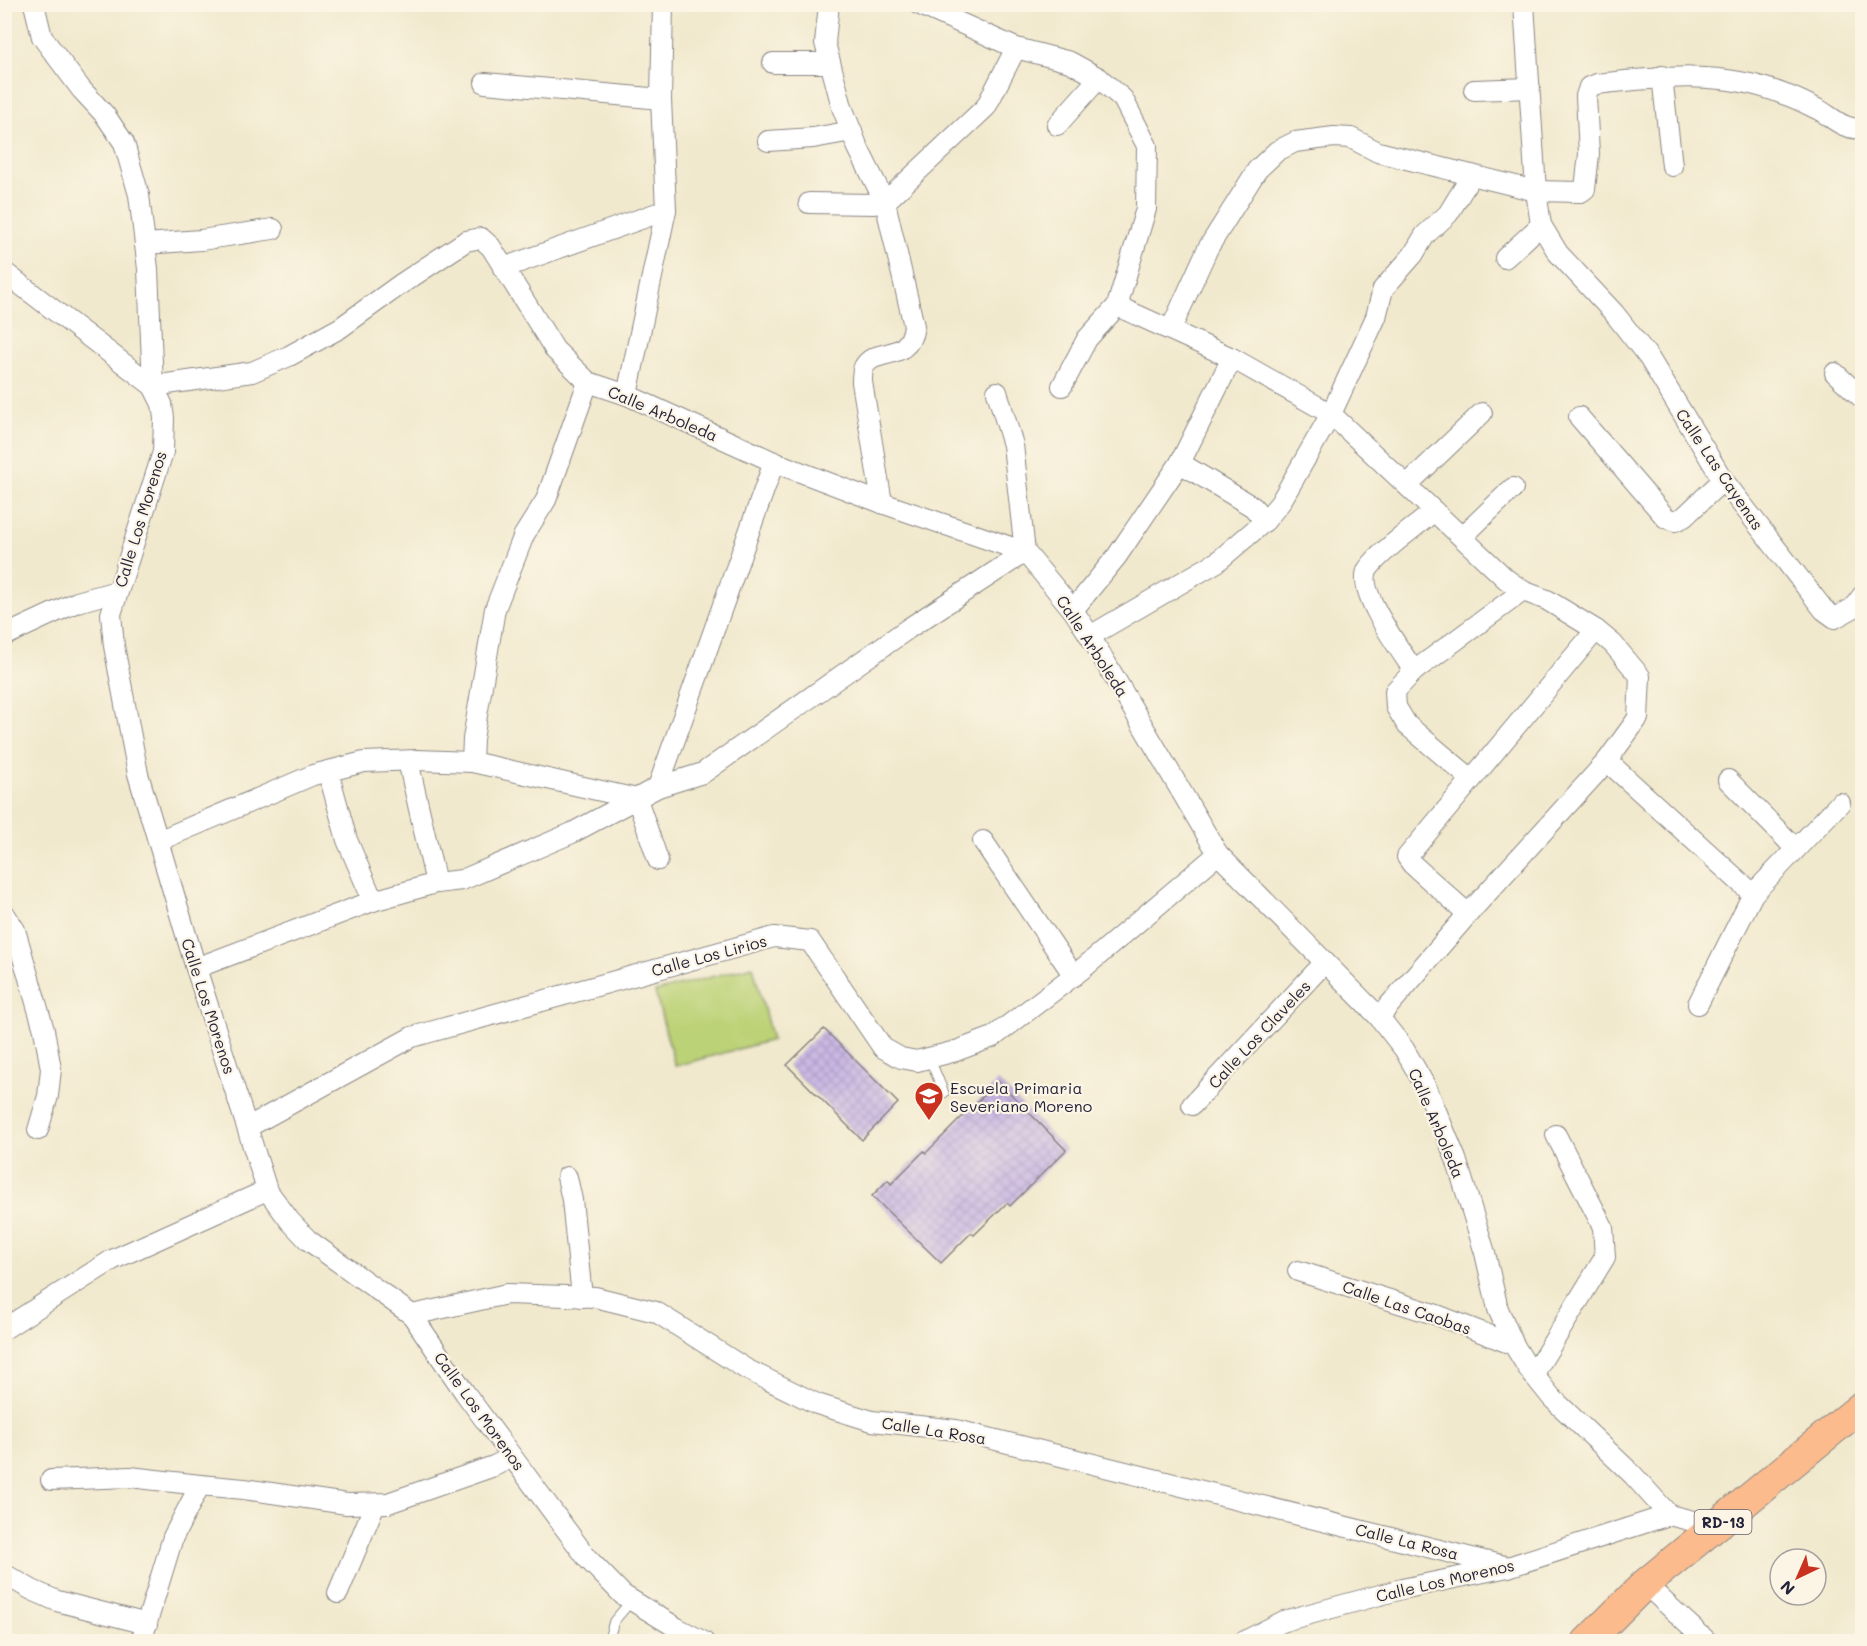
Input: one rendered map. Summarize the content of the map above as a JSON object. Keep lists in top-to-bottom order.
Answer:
{
  "streets": {
    "main road": ["RD-13"],
    "street": [
      "Calle Arboleda",
      "Calle Las Cayenas",
      "Calle Los Morenos",
      "Calle Los Lirios",
      "Calle Los Claveles",
      "Calle Las Caobas",
      "Calle La Rosa"
    ]
  },
  "crossings": [
    ["Calle Arboleda", "Calle Los Morenos"],
    ["Calle Arboleda", "Calle Los Lirios"],
    ["Calle Arboleda", "Calle Los Claveles"],
    ["Calle Arboleda", "Calle Las Caobas"],
    ["Calle Los Morenos", "Calle Los Lirios"],
    ["Calle Los Morenos", "Calle La Rosa"]
  ],
  "places": {
    "school or university": ["Escuela Primaria Severiano Moreno"]
  },
  "north": "bottom left"
}
